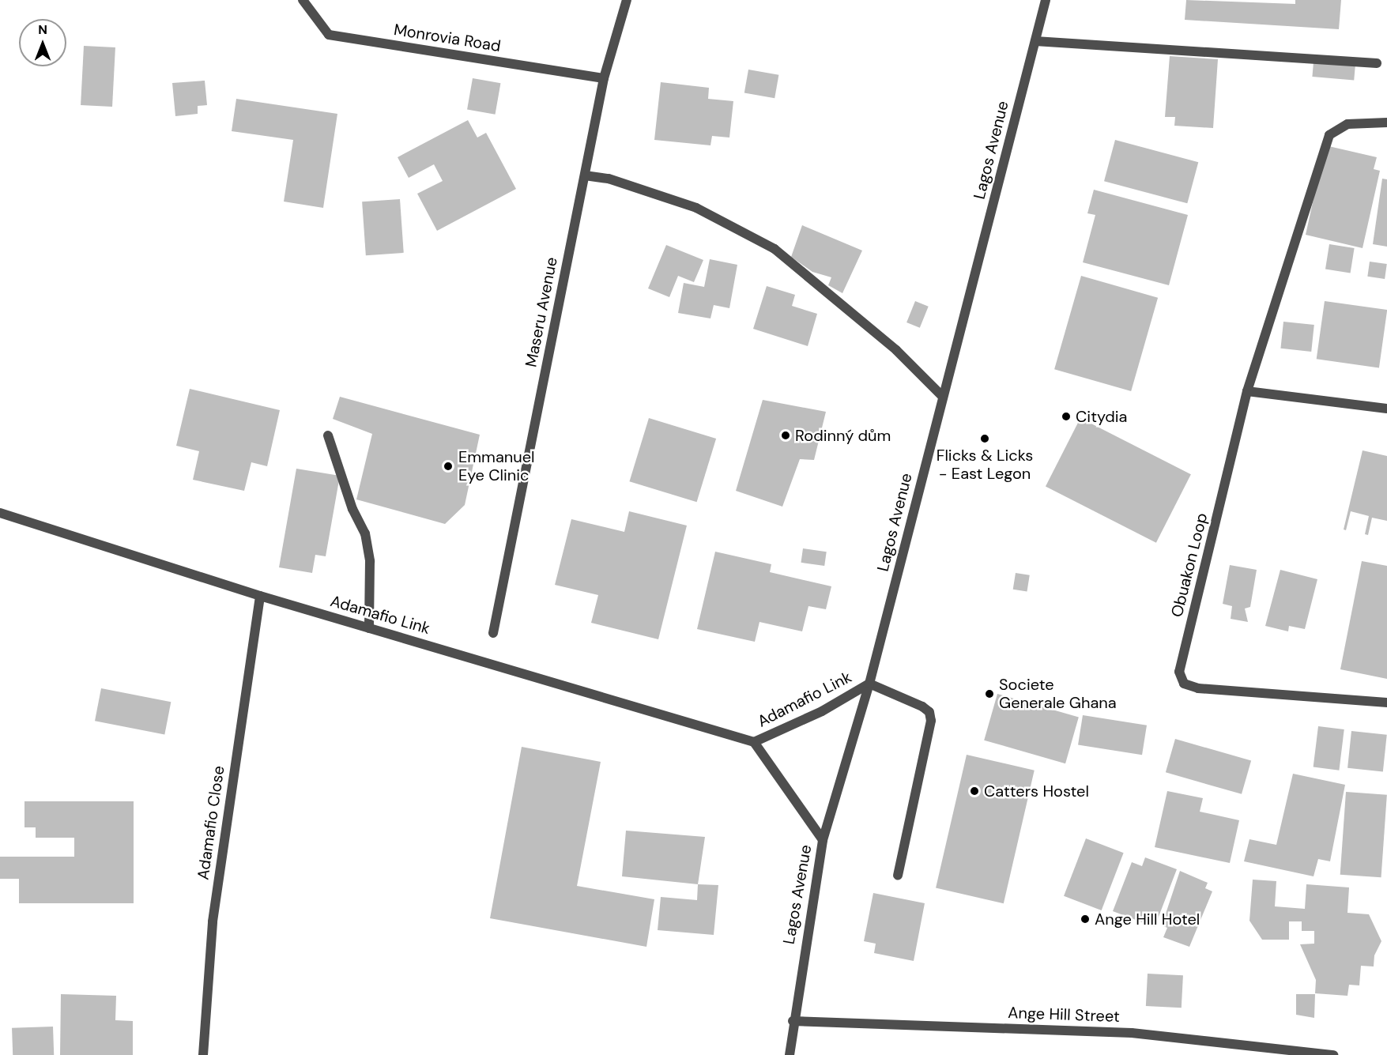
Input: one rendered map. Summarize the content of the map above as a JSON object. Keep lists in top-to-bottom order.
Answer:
{
  "streets": {
    "street": [
      "Monrovia Road",
      "Lagos Avenue",
      "Maseru Avenue",
      "Obuakon Loop",
      "Adamafio Link",
      "Adamafio Close",
      "Ange Hill Street"
    ]
  },
  "crossings": [
    ["Monrovia Road", "Maseru Avenue"],
    ["Lagos Avenue", "Adamafio Link"],
    ["Lagos Avenue", "Ange Hill Street"],
    ["Adamafio Link", "Adamafio Close"]
  ],
  "places": [
    "Citydia",
    "Rodinný dům",
    "Flicks & Licks - East Legon",
    "Emmanuel Eye Clinic",
    "Societe Generale Ghana",
    "Catters Hostel",
    "Ange Hill Hotel"
  ],
  "north": "top"
}
